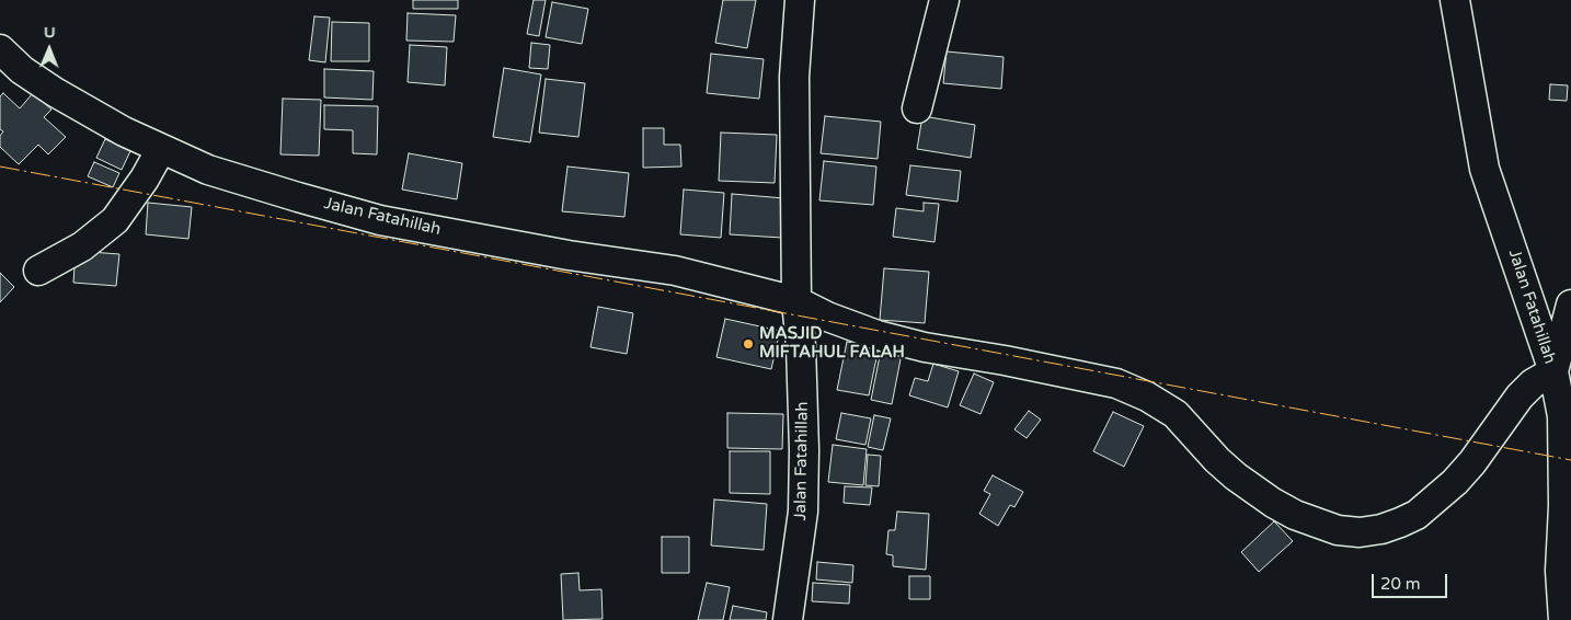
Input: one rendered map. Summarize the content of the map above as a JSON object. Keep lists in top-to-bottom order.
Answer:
{
  "streets": {
    "street": ["Jalan Fatahillah"]
  },
  "places": ["MASJID MIFTAHUL FALAH"],
  "scale_bar": "20 m",
  "north": "top"
}
